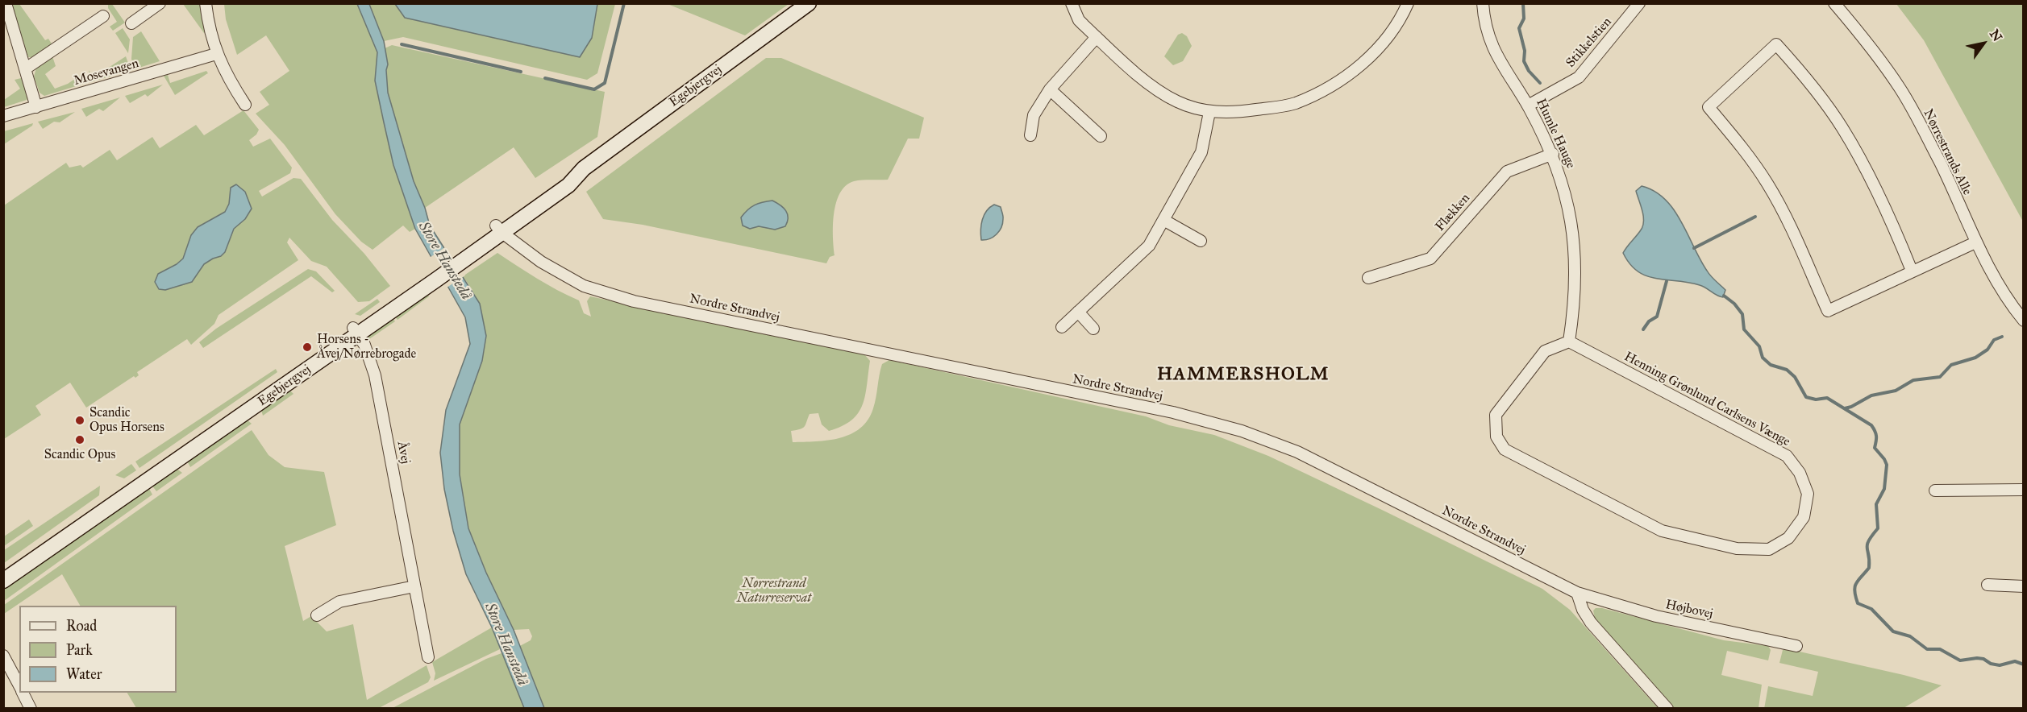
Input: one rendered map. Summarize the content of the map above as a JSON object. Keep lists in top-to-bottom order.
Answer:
{
  "streets": {
    "street": [
      "Stikkelstien",
      "Mosevangen",
      "Egebjergvej",
      "Humle Hauge",
      "Nørrestrands Alle",
      "Flækken",
      "Nordre Strandvej",
      "Henning Grønlund Carlsens Vænge",
      "Åvej",
      "Højbovej"
    ]
  },
  "crossings": [
    ["Stikkelstien", "Humle Hauge"],
    ["Egebjergvej", "Nordre Strandvej"],
    ["Egebjergvej", "Åvej"],
    ["Humle Hauge", "Flækken"],
    ["Humle Hauge", "Henning Grønlund Carlsens Vænge"],
    ["Nordre Strandvej", "Højbovej"]
  ],
  "districts": ["HAMMERSHOLM"],
  "water": ["Store Hanstedå"],
  "parks": ["Nørrestrand Naturreservat"],
  "places": ["Horsens - Åvej/Nørrebrogade", "Scandic Opus Horsens", "Scandic Opus"],
  "legend": ["Road", "Park", "Water"],
  "north": "top right"
}
